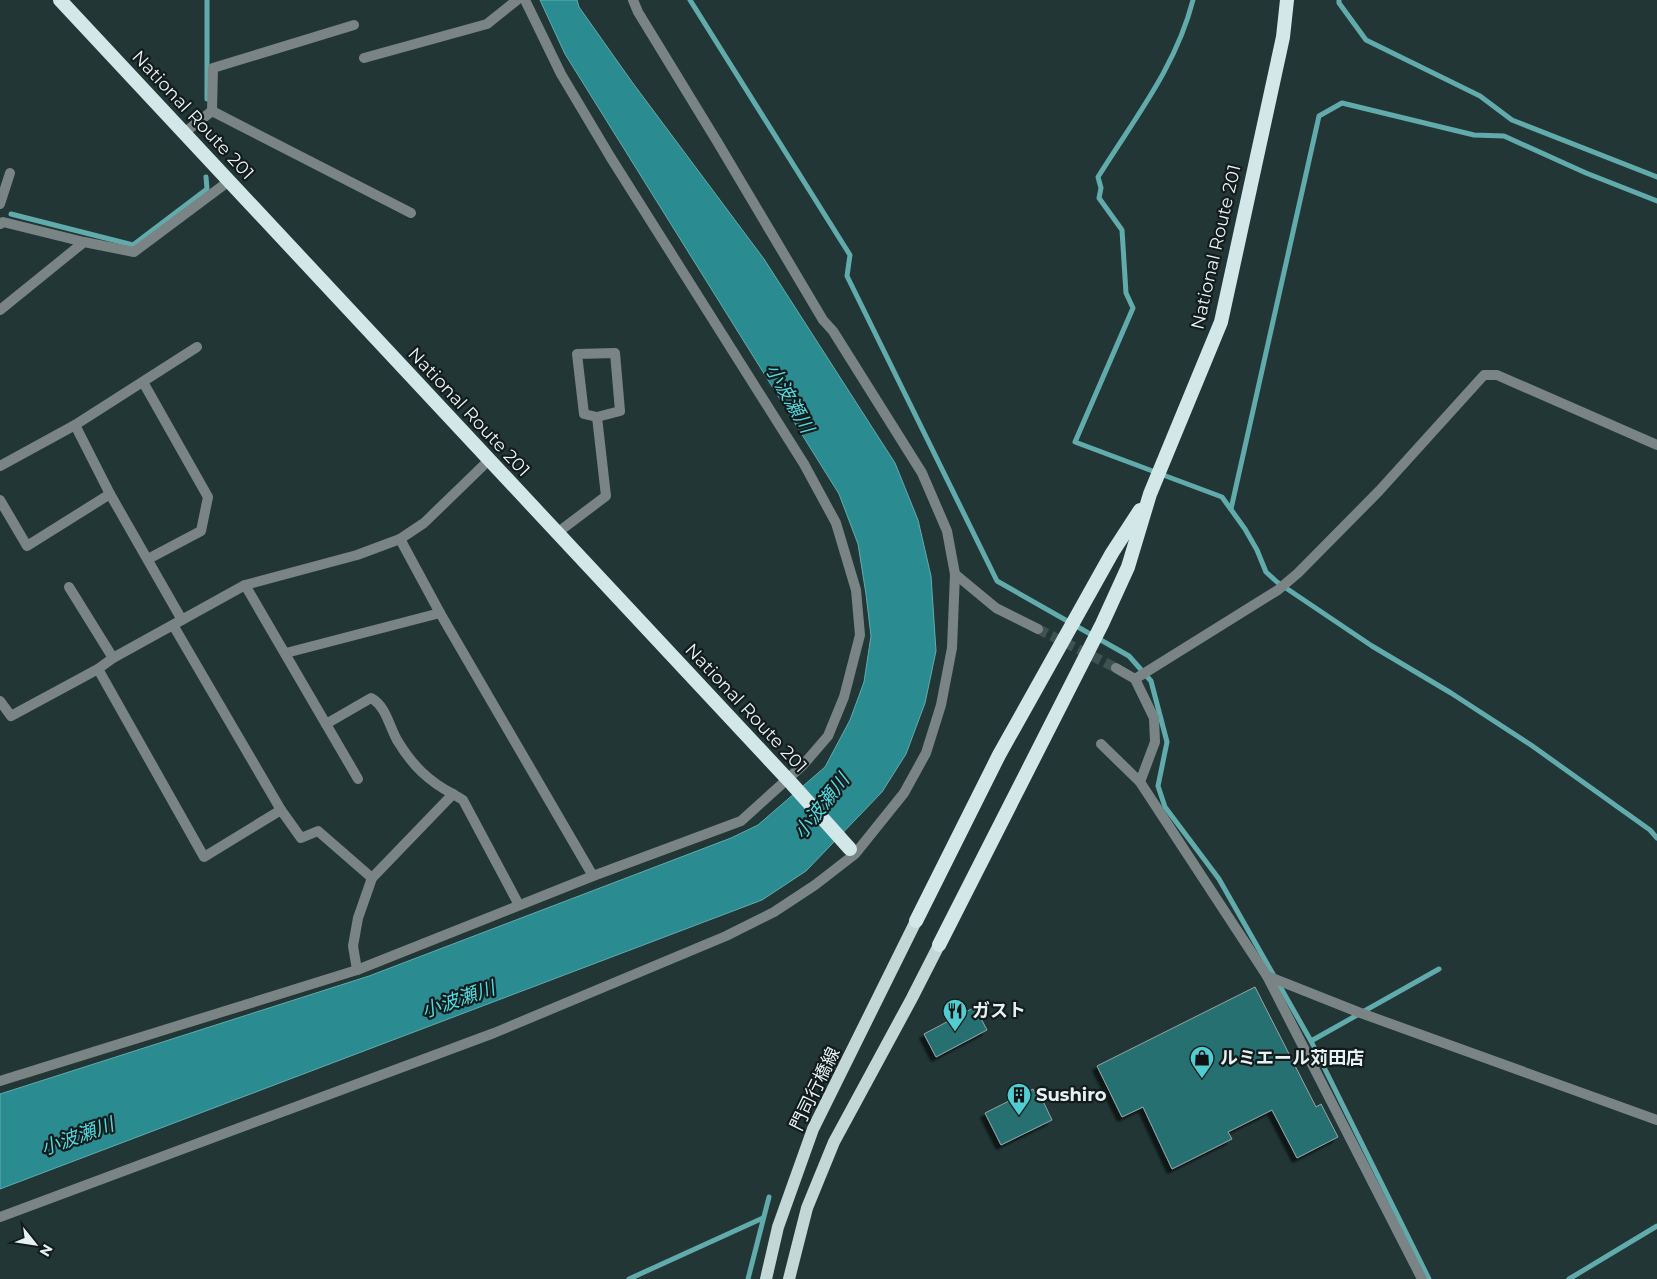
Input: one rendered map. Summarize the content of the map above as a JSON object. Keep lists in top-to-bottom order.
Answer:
{
  "streets": {
    "highway": ["National Route 201"],
    "main road": ["門司行橋線"]
  },
  "crossings": [
    ["National Route 201", "門司行橋線"]
  ],
  "water": ["小波瀬川"],
  "places": {
    "restaurant": ["ガスト"],
    "shop": ["ルミエール苅田店"],
    "building": ["Sushiro"]
  },
  "north": "bottom right"
}
